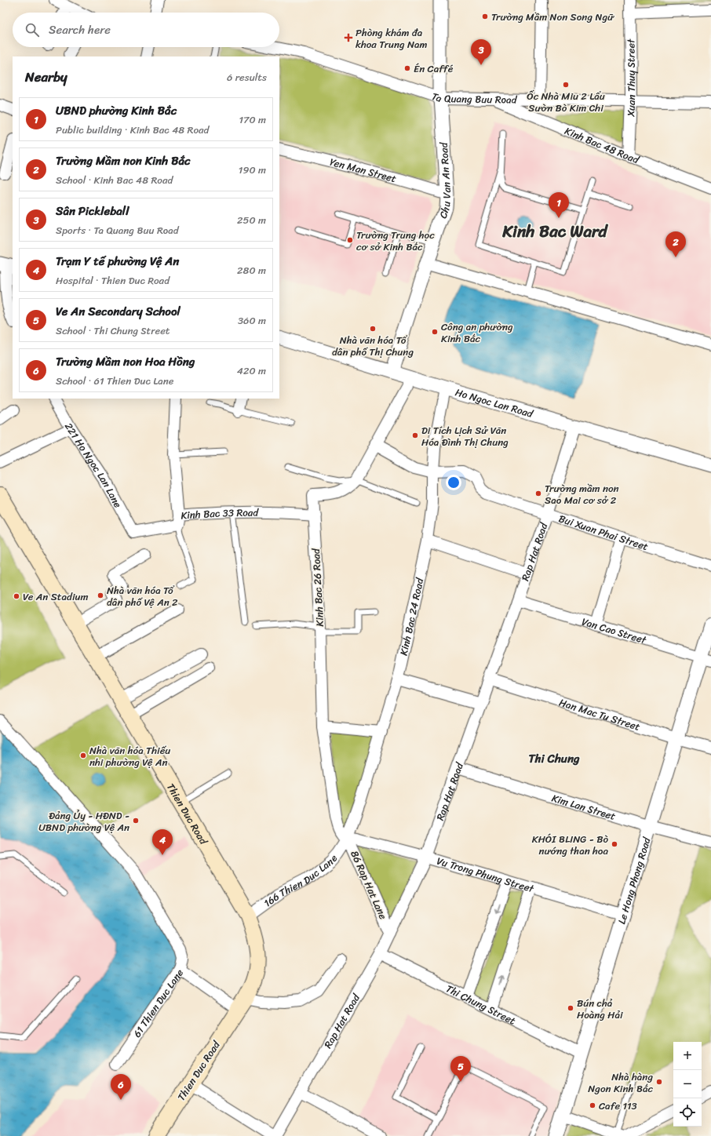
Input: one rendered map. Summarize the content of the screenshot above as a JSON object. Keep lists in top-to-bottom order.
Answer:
{
  "streets": {
    "main road": ["Thien Duc Road"],
    "street": [
      "Xuan Thuy Street",
      "Ta Quang Buu Road",
      "Kinh Bac 48 Road",
      "Yen Man Street",
      "Chu Van An Road",
      "Ho Ngoc Lan Road",
      "221 Ho Ngoc Lan Lane",
      "Kinh Bac 33 Road",
      "Bui Xuan Phai Street",
      "Rap Hat Road",
      "Kinh Bac 26 Road",
      "Kinh Bac 24 Road",
      "Van Cao Street",
      "Han Mac Tu Street",
      "Kim Lan Street",
      "Vu Trong Phung Street",
      "166 Thien Duc Lane",
      "Le Hong Phong Road",
      "86 Rap Hat Lane",
      "Thi Chung Street",
      "61 Thien Duc Lane"
    ]
  },
  "crossings": [
    ["Xuan Thuy Street", "Ta Quang Buu Road"],
    ["Xuan Thuy Street", "Kinh Bac 48 Road"],
    ["Ta Quang Buu Road", "Kinh Bac 48 Road"],
    ["Ta Quang Buu Road", "Chu Van An Road"],
    ["Yen Man Street", "Chu Van An Road"],
    ["Chu Van An Road", "Ho Ngoc Lan Road"],
    ["Ho Ngoc Lan Road", "Rap Hat Road"],
    ["Ho Ngoc Lan Road", "Kinh Bac 26 Road"],
    ["Ho Ngoc Lan Road", "Kinh Bac 24 Road"],
    ["221 Ho Ngoc Lan Lane", "Kinh Bac 33 Road"],
    ["Kinh Bac 33 Road", "Kinh Bac 26 Road"],
    ["Bui Xuan Phai Street", "Rap Hat Road"],
    ["Bui Xuan Phai Street", "Kinh Bac 26 Road"],
    ["Bui Xuan Phai Street", "Kinh Bac 24 Road"],
    ["Rap Hat Road", "Van Cao Street"],
    ["Rap Hat Road", "Han Mac Tu Street"],
    ["Rap Hat Road", "Kim Lan Street"],
    ["Rap Hat Road", "Vu Trong Phung Street"],
    ["Rap Hat Road", "86 Rap Hat Lane"],
    ["Rap Hat Road", "Thi Chung Street"],
    ["Kinh Bac 26 Road", "Kinh Bac 24 Road"],
    ["Kinh Bac 26 Road", "Vu Trong Phung Street"],
    ["Kinh Bac 26 Road", "166 Thien Duc Lane"],
    ["Kinh Bac 26 Road", "86 Rap Hat Lane"],
    ["Kinh Bac 24 Road", "Vu Trong Phung Street"],
    ["Kinh Bac 24 Road", "166 Thien Duc Lane"],
    ["Kinh Bac 24 Road", "86 Rap Hat Lane"],
    ["Van Cao Street", "Le Hong Phong Road"],
    ["Han Mac Tu Street", "Le Hong Phong Road"],
    ["Kim Lan Street", "Le Hong Phong Road"],
    ["Thien Duc Road", "166 Thien Duc Lane"],
    ["Thien Duc Road", "61 Thien Duc Lane"],
    ["Vu Trong Phung Street", "166 Thien Duc Lane"],
    ["Vu Trong Phung Street", "Le Hong Phong Road"],
    ["Vu Trong Phung Street", "86 Rap Hat Lane"],
    ["166 Thien Duc Lane", "86 Rap Hat Lane"],
    ["Le Hong Phong Road", "Thi Chung Street"]
  ],
  "districts": ["Kinh Bac Ward", "Thi Chung"],
  "places": {
    "other": [
      "Trường Mầm Non Song Ngữ",
      "Én Caffé",
      "Ốc Nhà Miu 2 Lẩu Sườn Bò Kim Chi",
      "Trường Trung học cơ sở Kinh Bắc",
      "Nhà văn hóa Tổ dân phố Thị Chung",
      "Công an phường Kinh Bắc",
      "Di Tích Lịch Sử Văn Hóa Đình Thị Chung",
      "Trường mầm non Sao Mai cơ sở 2",
      "Nhà văn hóa Tổ dân phố Vệ An 2",
      "Ve An Stadium",
      "Nhà văn hóa Thiếu nhi phường Vệ An",
      "Đảng Ủy - HĐND - UBND phường Vệ An",
      "KHÓI BLING - Bò nướng than hoa",
      "Bún chả Hoàng Hải",
      "Nhà hàng Ngon Kinh Bắc",
      "Cafe 113"
    ],
    "health": ["Phòng khám đa khoa Trung Nam"]
  },
  "page": {
    "search": "Search here",
    "pins": [
      "3",
      "1",
      "2",
      "4",
      "5",
      "6"
    ],
    "heading": ["Nearby", "6 results"],
    "list": [
      {
        "mark": "1",
        "name": "UBND phường Kinh Bắc",
        "note": "Public building · Kinh Bac 48 Road",
        "value": "170 m"
      },
      {
        "mark": "2",
        "name": "Trường Mầm non Kinh Bắc",
        "note": "School · Kinh Bac 48 Road",
        "value": "190 m"
      },
      {
        "mark": "3",
        "name": "Sân Pickleball",
        "note": "Sports · Ta Quang Buu Road",
        "value": "250 m"
      },
      {
        "mark": "4",
        "name": "Trạm Y tế phường Vệ An",
        "note": "Hospital · Thien Duc Road",
        "value": "280 m"
      },
      {
        "mark": "5",
        "name": "Ve An Secondary School",
        "note": "School · Thi Chung Street",
        "value": "360 m"
      },
      {
        "mark": "6",
        "name": "Trường Mầm non Hoa Hồng",
        "note": "School · 61 Thien Duc Lane",
        "value": "420 m"
      }
    ],
    "map_buttons": ["+", "−"]
  }
}
